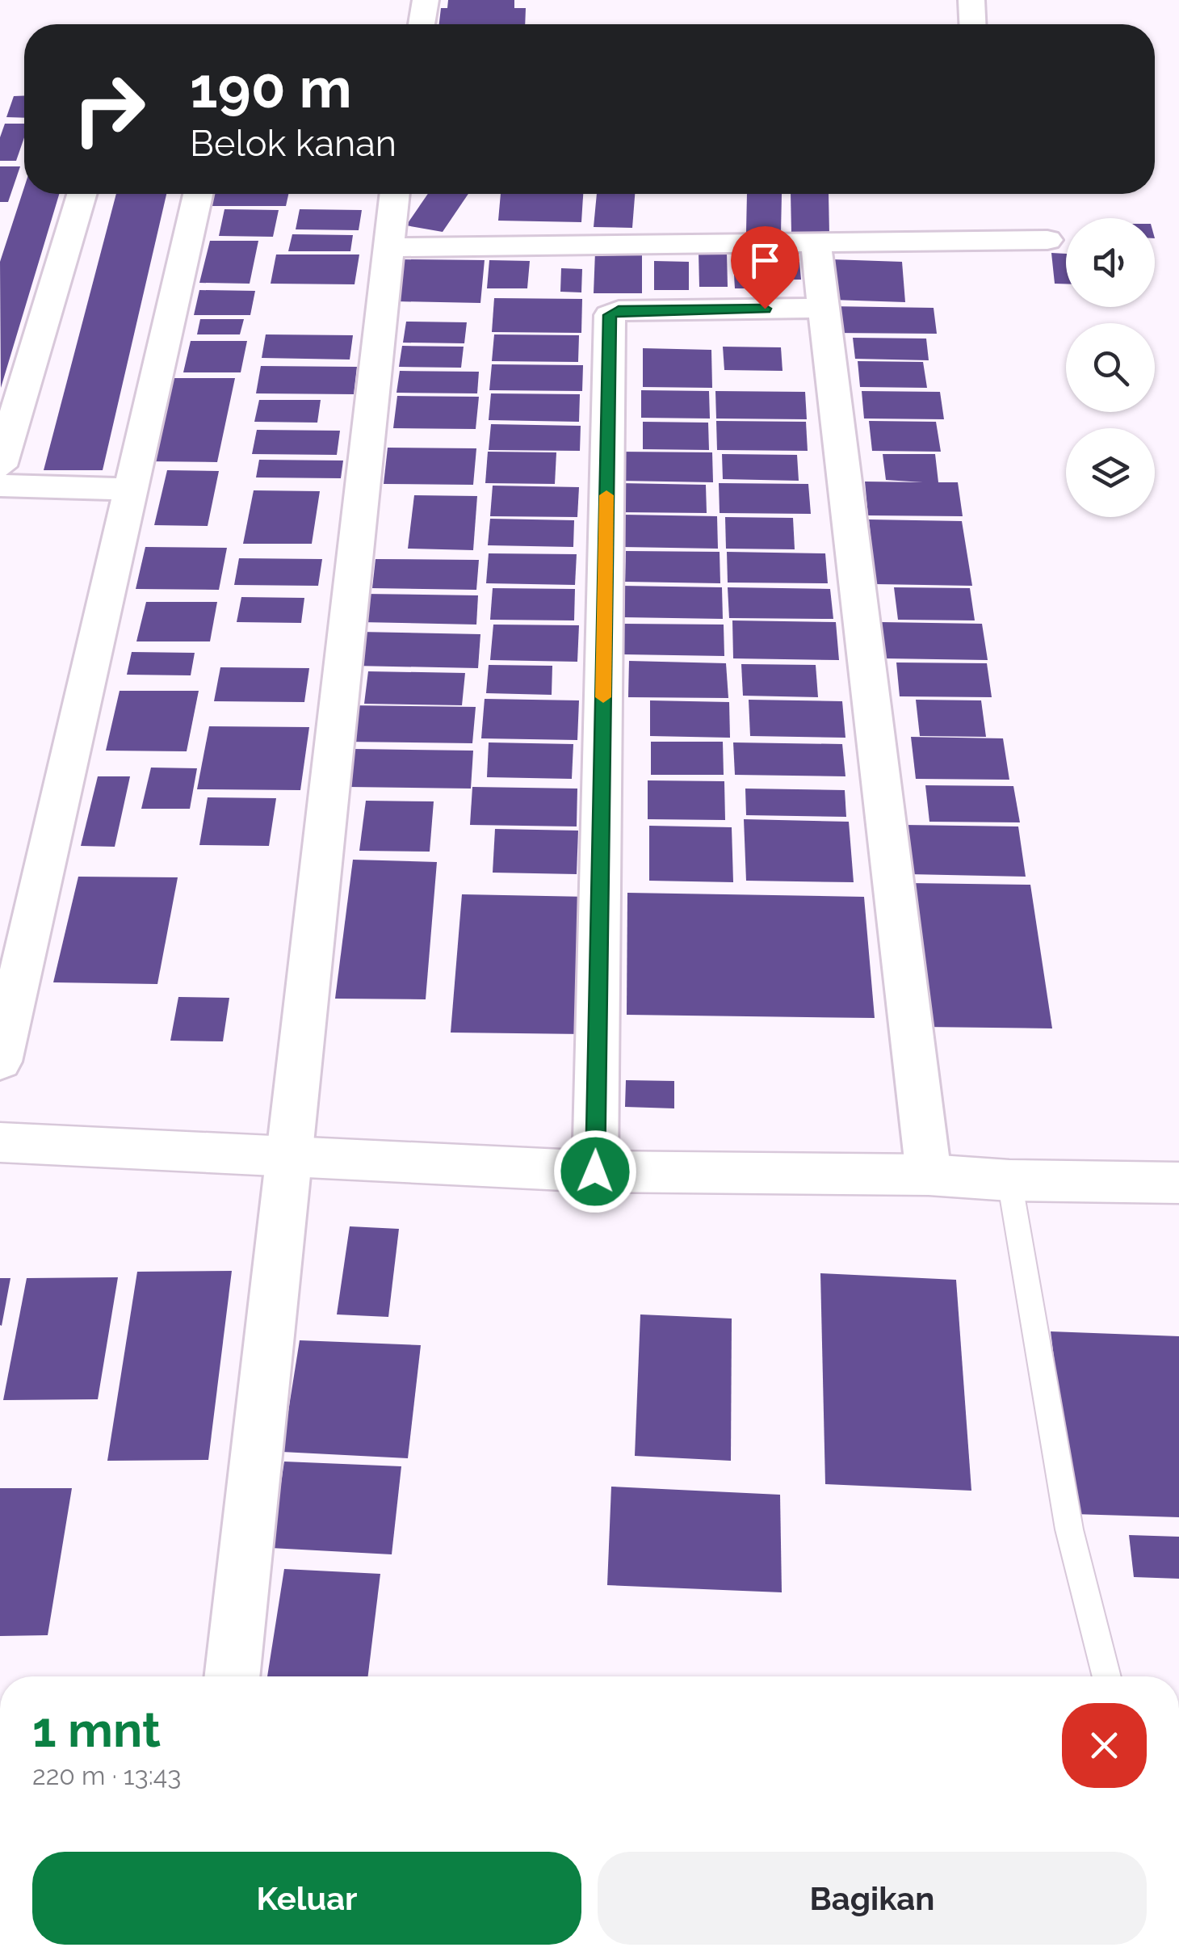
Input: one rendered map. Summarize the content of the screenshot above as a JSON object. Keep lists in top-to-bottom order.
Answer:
{
  "page": {
    "turn": ["190 m", "Belok kanan"],
    "heading": ["1 mnt", "220 m · 13:43"],
    "buttons": ["Keluar", "Bagikan"]
  }
}
